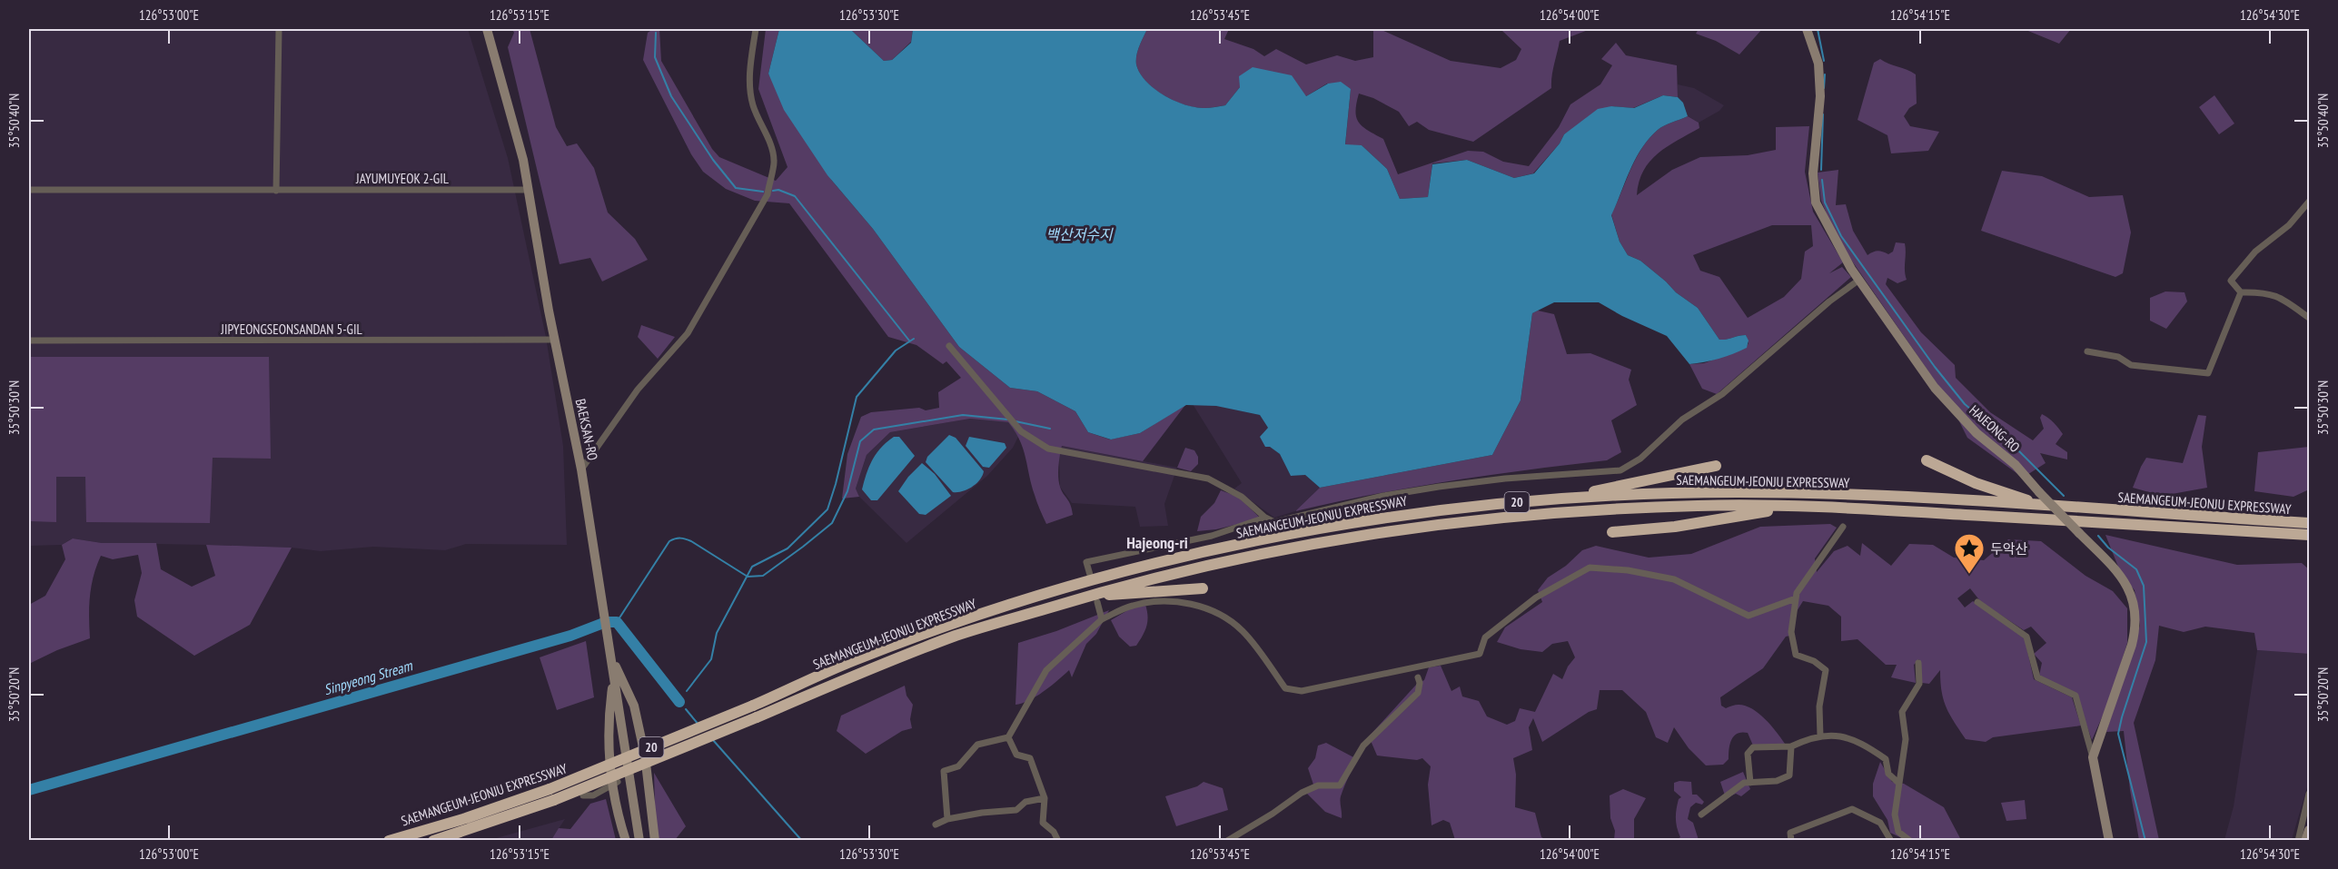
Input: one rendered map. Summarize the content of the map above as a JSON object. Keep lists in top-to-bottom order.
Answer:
{
  "streets": {
    "highway": ["SAEMANGEUM-JEONJU EXPRESSWAY", "20"],
    "main road": ["HAJEONG-RO", "BAEKSAN-RO"],
    "street": ["JAYUMUYEOK 2-GIL", "JIPYEONGSEONSANDAN 5-GIL"]
  },
  "crossings": [
    ["JAYUMUYEOK 2-GIL", "BAEKSAN-RO"],
    ["JIPYEONGSEONSANDAN 5-GIL", "BAEKSAN-RO"]
  ],
  "districts": ["Hajeong-ri"],
  "water": ["백산저수지", "Sinpyeong Stream"],
  "places": {
    "place": ["두악산"]
  },
  "coordinates": [
    "126°53'00\"E",
    "126°53'15\"E",
    "126°53'30\"E",
    "126°53'45\"E",
    "126°54'00\"E",
    "126°54'15\"E",
    "126°54'30\"E",
    "35°50'40\"N",
    "35°50'30\"N",
    "35°50'20\"N"
  ]
}
